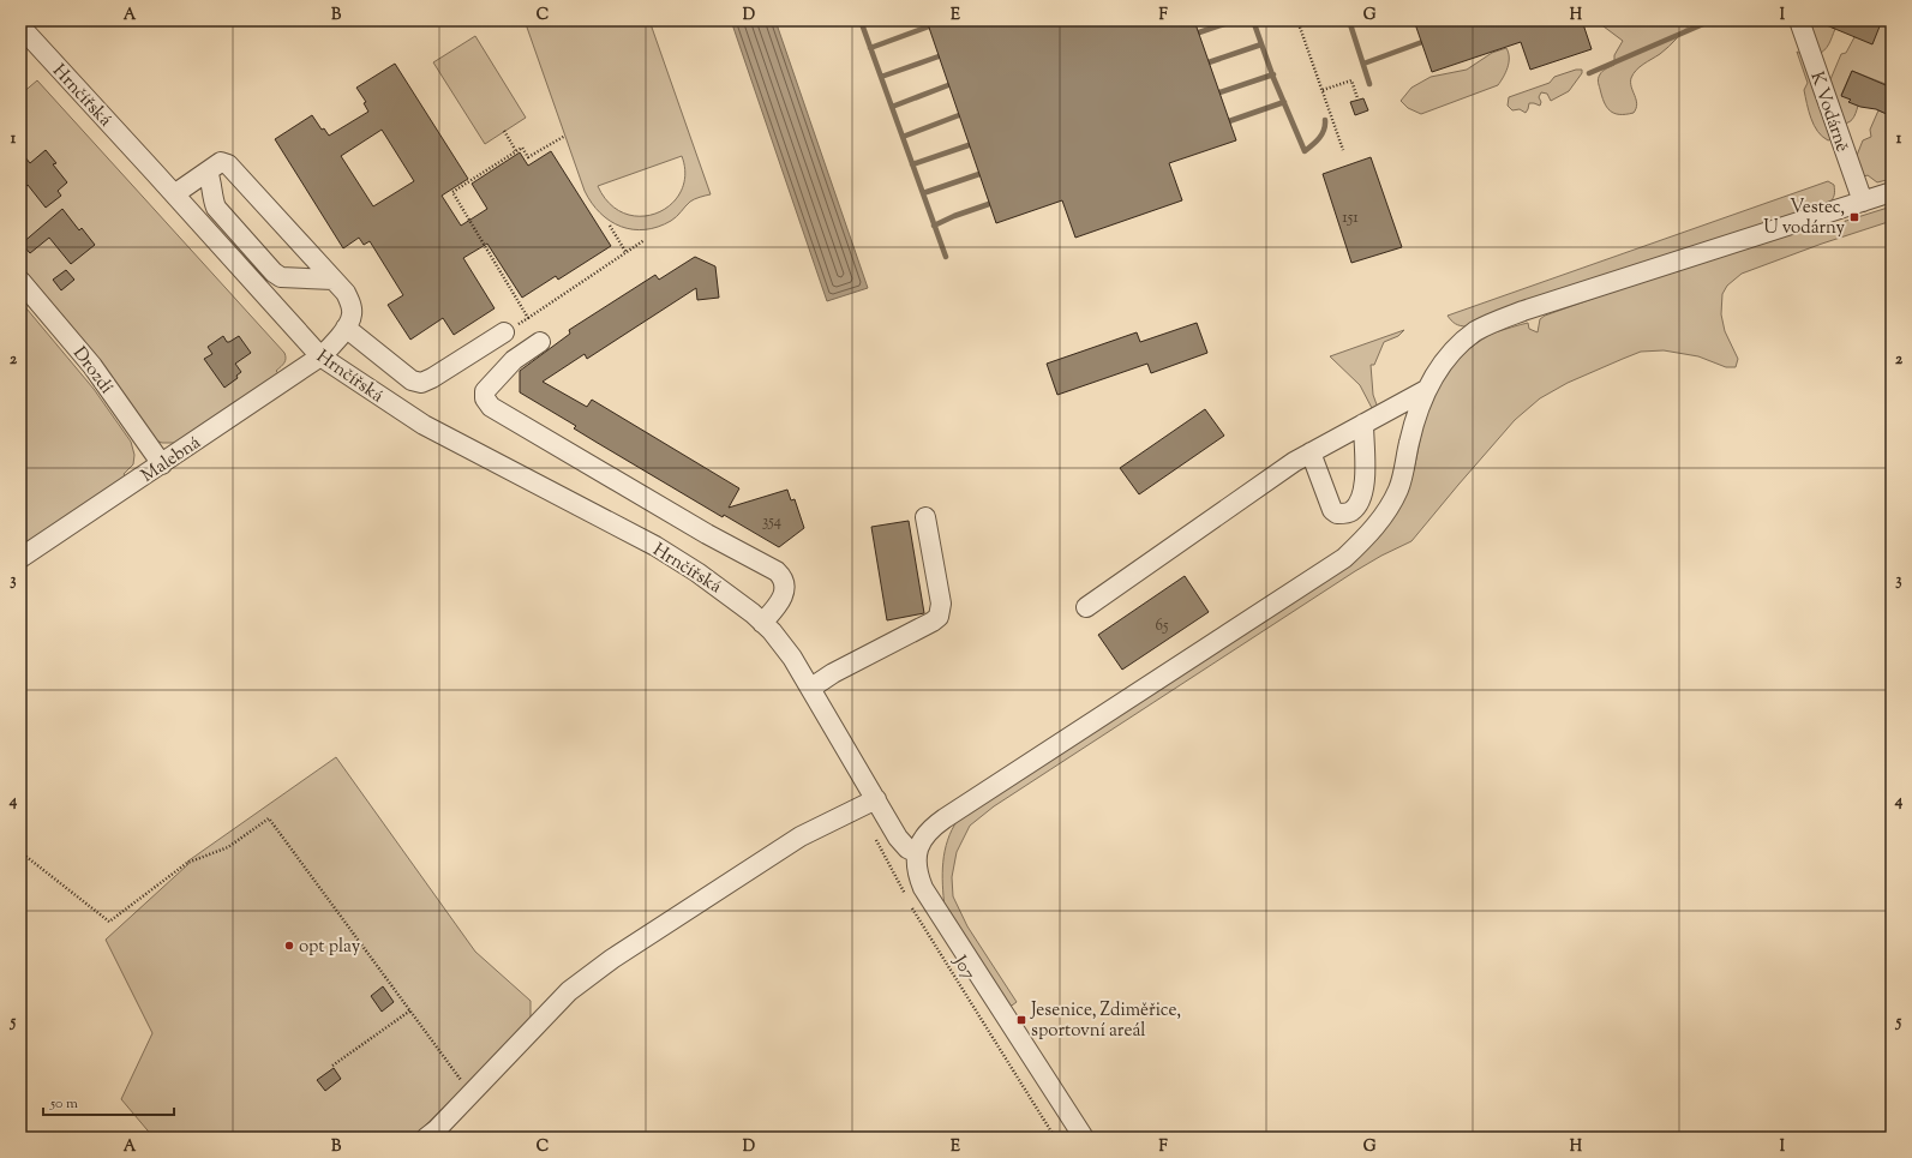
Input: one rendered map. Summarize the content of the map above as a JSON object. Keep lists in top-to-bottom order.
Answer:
{
  "streets": {
    "street": [
      "Hrnčířská",
      "K Vodárně",
      "Drozdí",
      "Malebná"
    ],
    "path": ["J07"]
  },
  "crossings": [
    ["Hrnčířská", "Malebná"],
    ["Drozdí", "Malebná"]
  ],
  "places": {
    "transit": ["Vestec, U vodárny", "Jesenice, Zdiměřice, sportovní areál"],
    "other": ["opt play"]
  },
  "house_numbers": ["151", "354", "65"],
  "scale_bar": "50 m",
  "grid": {
    "columns": [
      "A",
      "B",
      "C",
      "D",
      "E",
      "F",
      "G",
      "H",
      "I"
    ],
    "rows": [
      "1",
      "2",
      "3",
      "4",
      "5"
    ]
  }
}
